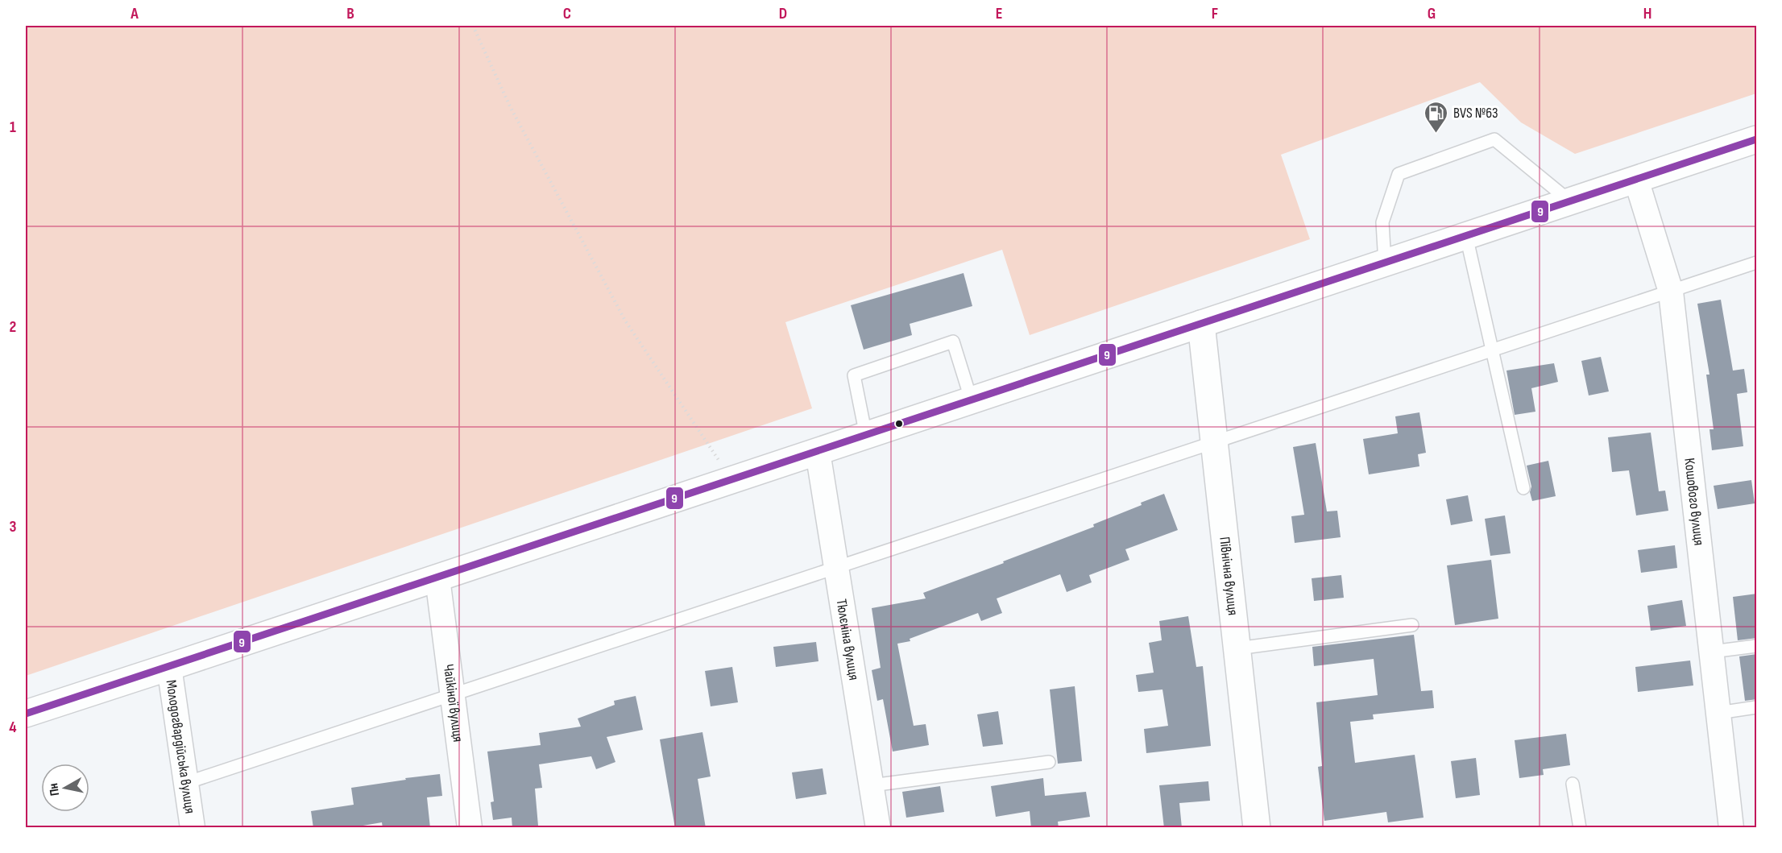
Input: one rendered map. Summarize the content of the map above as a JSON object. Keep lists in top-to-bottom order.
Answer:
{
  "streets": {
    "main road": ["Північна вулиця"],
    "street": [
      "Кошового вулиця",
      "Тюлєніна вулиця",
      "Чайкіної вулиця",
      "Молодогвардійська вулиця"
    ]
  },
  "places": {
    "fuel station": ["BVS №63"]
  },
  "lines": ["transit line 9"],
  "north": "left",
  "grid": {
    "columns": [
      "A",
      "B",
      "C",
      "D",
      "E",
      "F",
      "G",
      "H"
    ],
    "rows": [
      "1",
      "2",
      "3",
      "4"
    ]
  }
}
